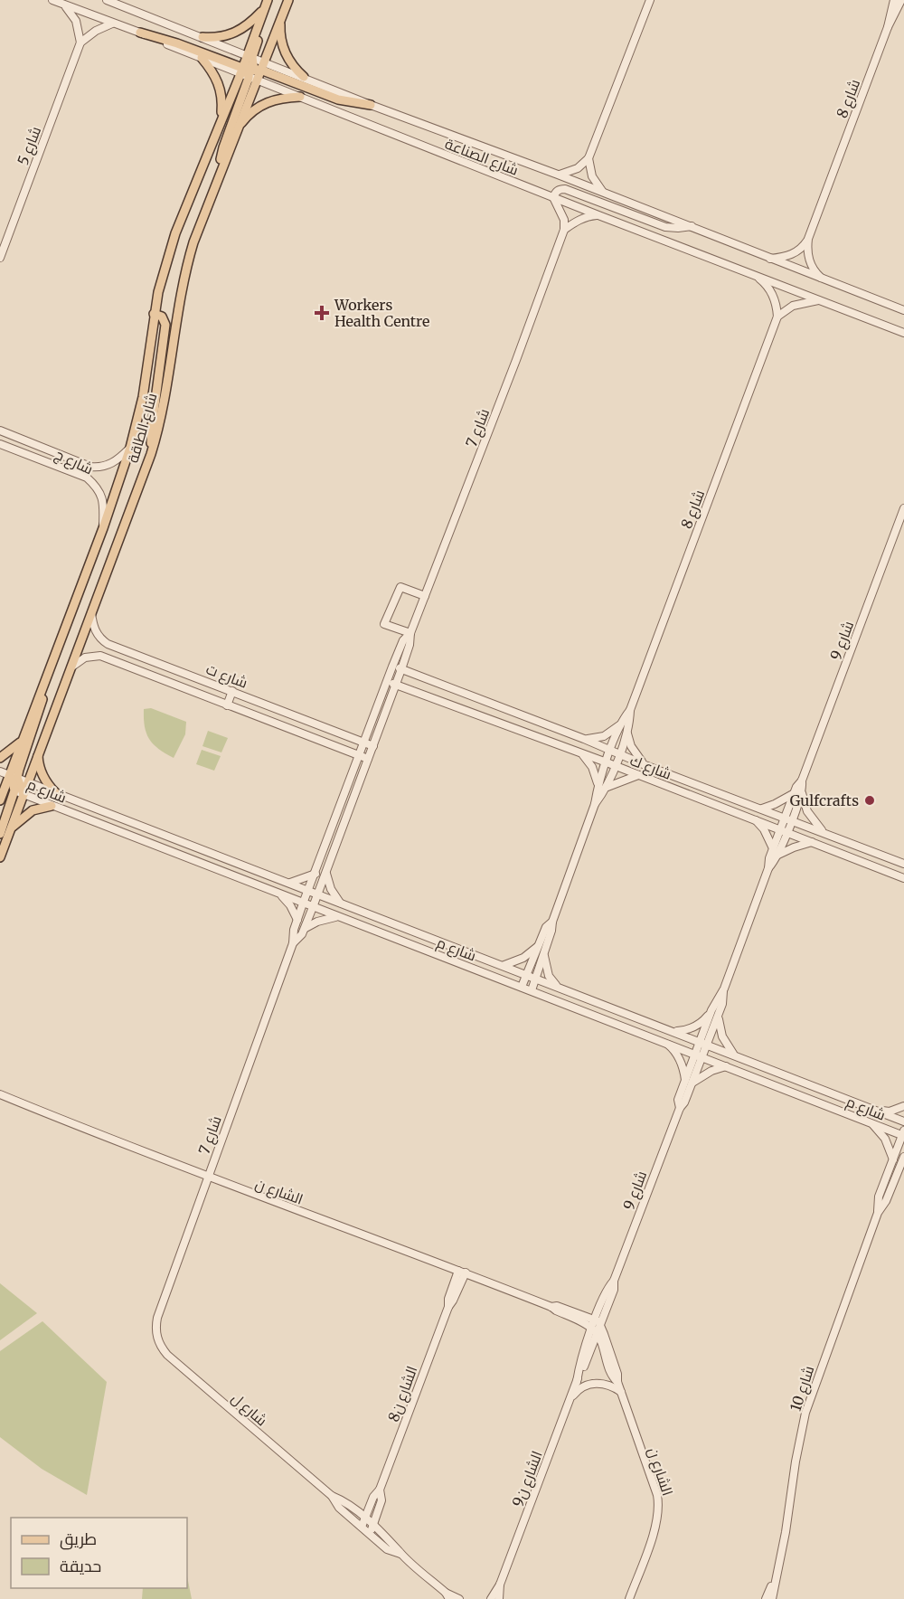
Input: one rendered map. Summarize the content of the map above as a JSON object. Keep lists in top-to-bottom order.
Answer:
{
  "streets": {
    "main road": ["شارع الطاقة"],
    "street": [
      "شارع 8",
      "شارع 5",
      "شارع الصناعة",
      "شارع 7",
      "شارع ج",
      "شارع 9",
      "شارع ت",
      "شارع ك",
      "شارع م",
      "الشارع ن",
      "شارع 10",
      "الشارع ن8",
      "شارع ل",
      "الشارع ن9"
    ]
  },
  "crossings": [
    ["شارع 8", "شارع الصناعة"],
    ["شارع 8", "شارع ك"],
    ["شارع 8", "شارع م"],
    ["شارع الصناعة", "شارع الطاقة"],
    ["شارع الطاقة", "شارع ج"],
    ["شارع الطاقة", "شارع ت"],
    ["شارع الطاقة", "شارع م"],
    ["شارع 7", "شارع ت"],
    ["شارع 7", "شارع ك"],
    ["شارع 7", "شارع م"],
    ["شارع 7", "الشارع ن"],
    ["شارع 7", "شارع ل"],
    ["شارع 9", "شارع ك"],
    ["شارع 9", "شارع م"],
    ["شارع 9", "الشارع ن"],
    ["شارع 9", "الشارع ن9"],
    ["شارع م", "شارع 10"],
    ["الشارع ن", "الشارع ن8"],
    ["الشارع ن", "الشارع ن9"],
    ["الشارع ن8", "شارع ل"]
  ],
  "places": {
    "health": ["Workers Health Centre"],
    "other": ["Gulfcrafts"]
  },
  "legend": ["طريق", "حديقة"]
}
